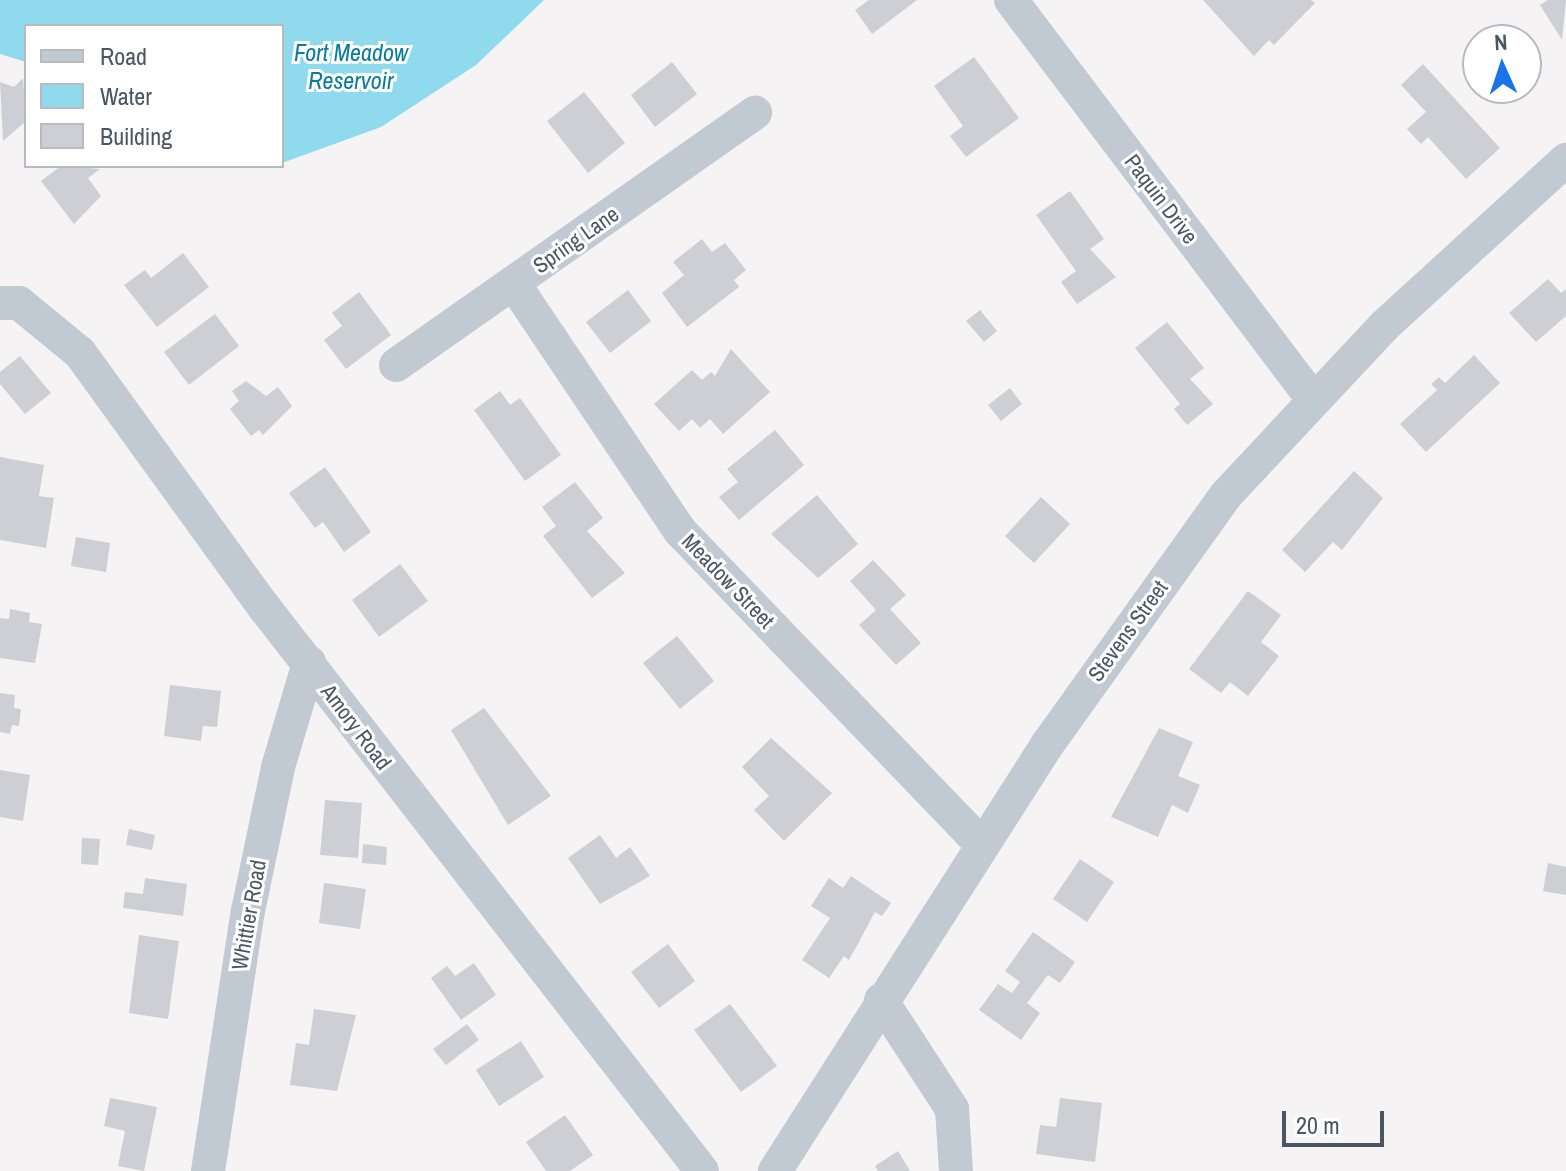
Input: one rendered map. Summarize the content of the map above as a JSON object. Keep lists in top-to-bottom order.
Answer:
{
  "streets": {
    "street": [
      "Paquin Drive",
      "Spring Lane",
      "Meadow Street",
      "Stevens Street",
      "Amory Road",
      "Whittier Road"
    ]
  },
  "crossings": [
    ["Paquin Drive", "Stevens Street"],
    ["Spring Lane", "Meadow Street"],
    ["Meadow Street", "Stevens Street"],
    ["Amory Road", "Whittier Road"]
  ],
  "water": ["Fort Meadow Reservoir"],
  "legend": ["Road", "Water", "Building"],
  "scale_bar": "20 m",
  "north": "top"
}
